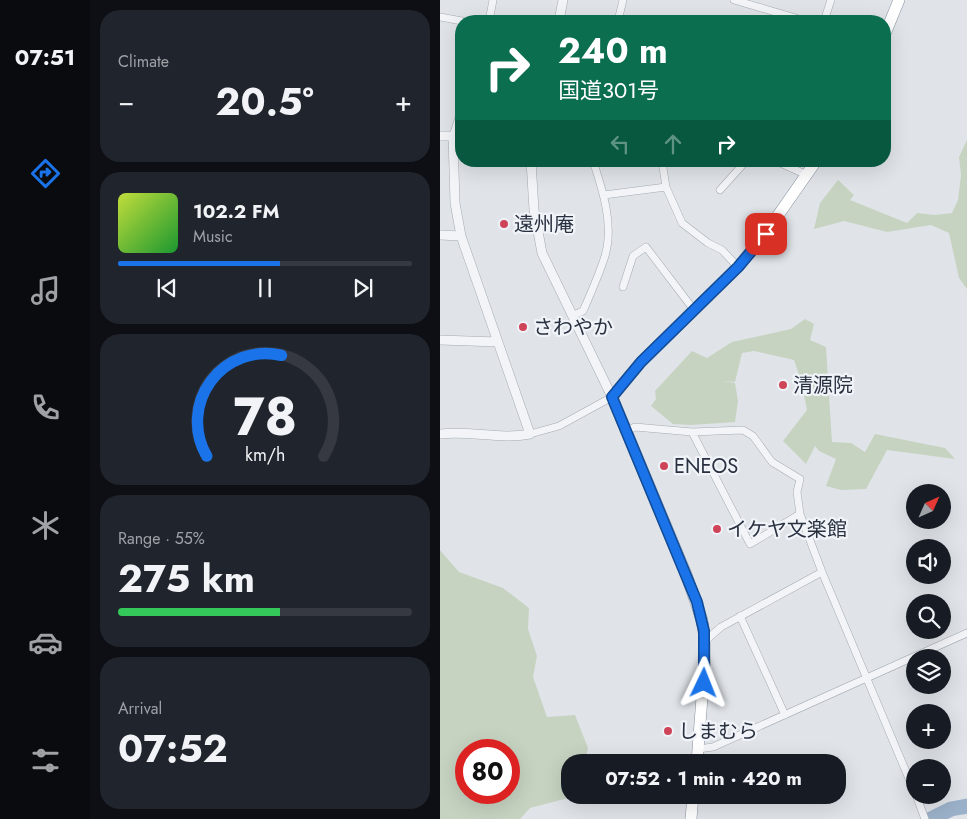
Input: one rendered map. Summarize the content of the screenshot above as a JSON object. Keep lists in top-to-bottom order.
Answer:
{
  "places": [
    "遠州庵",
    "さわやか",
    "清源院",
    "ENEOS",
    "イケヤ文楽館",
    "しまむら"
  ],
  "north": "top right",
  "page": {
    "tabs": "07:51",
    "tile": [
      "Climate",
      ["Range · 55%", "275 km"],
      ["Arrival", "07:52"]
    ],
    "turn": ["240 m", "国道301号"],
    "heat": ["−", "20.5°", "+"],
    "song": ["102.2 FM", "Music"],
    "map_buttons": ["+", "−"],
    "limit": "80",
    "trip": "07:52 · 1 min · 420 m",
    "gauge": ["78", "km/h"]
  }
}
